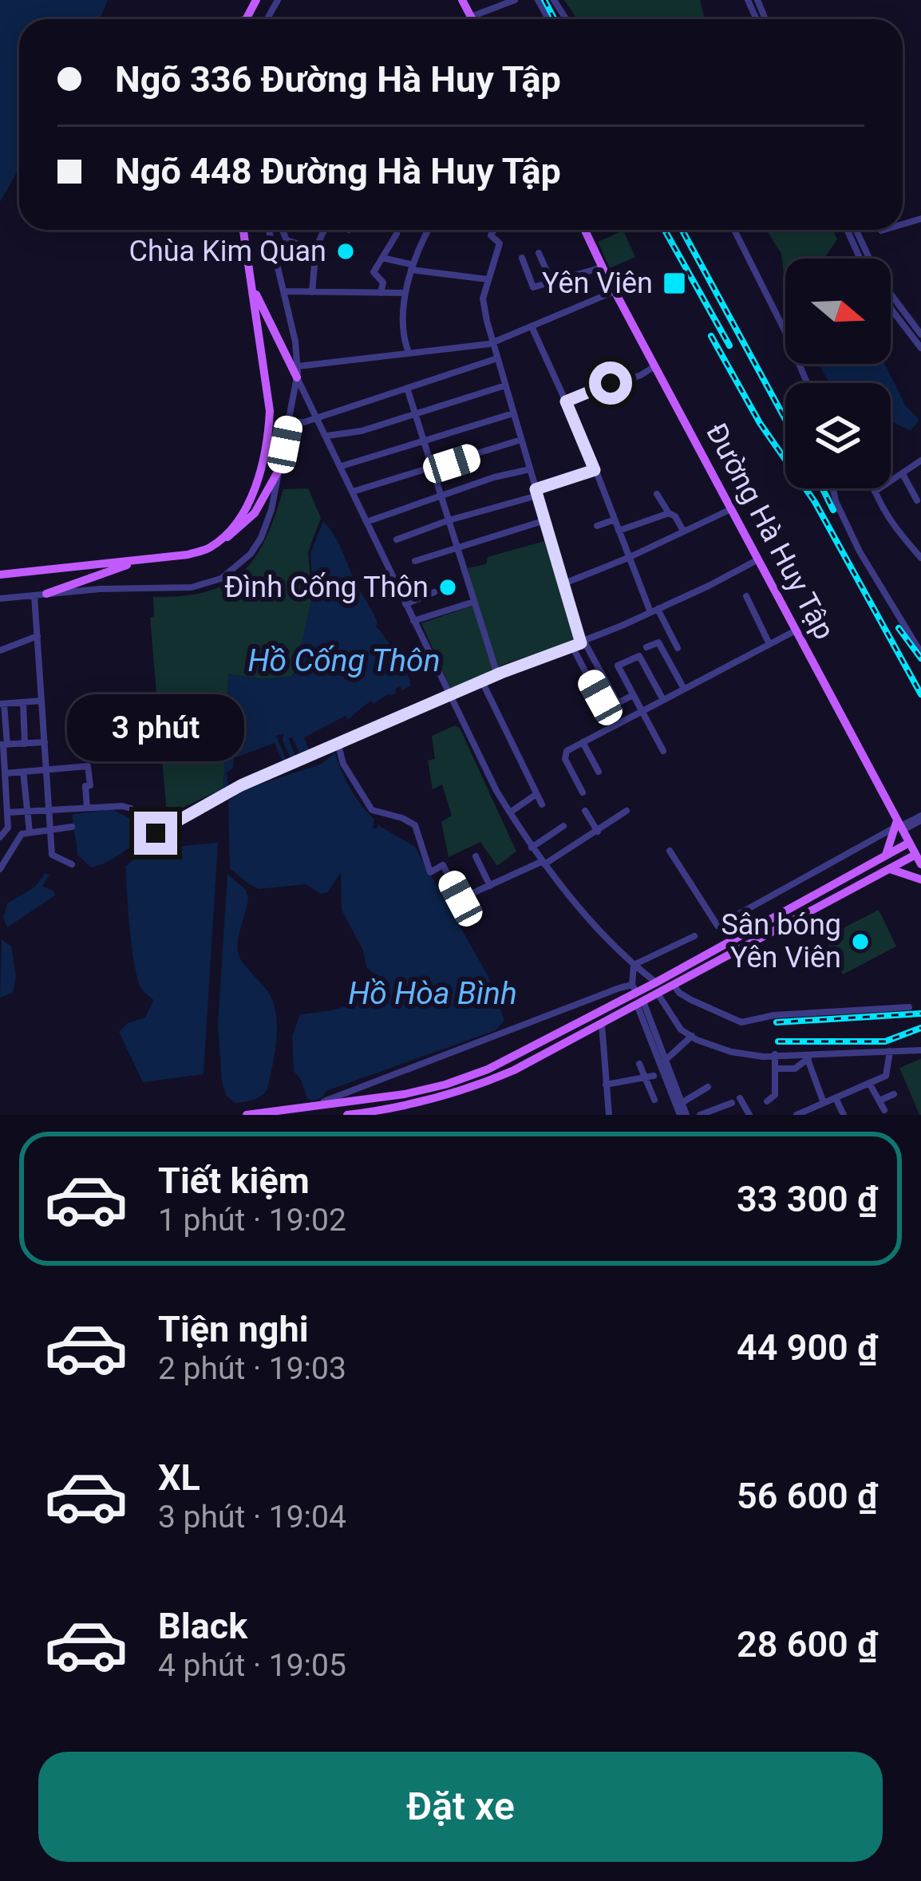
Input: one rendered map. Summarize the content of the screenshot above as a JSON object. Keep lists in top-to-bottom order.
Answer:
{
  "streets": {
    "main road": ["Đường Hà Huy Tập"]
  },
  "water": ["Hồ Cống Thôn", "Hồ Hòa Bình"],
  "places": {
    "other": ["Chùa Kim Quan", "Đình Cống Thôn", "Sân bóng Yên Viên"],
    "transit": ["Yên Viên"]
  },
  "north": "right",
  "page": {
    "banner": ["Ngõ 336 Đường Hà Huy Tập", "Ngõ 448 Đường Hà Huy Tập"],
    "bubble": "3 phút",
    "list": [
      {
        "name": "Tiết kiệm",
        "note": "1 phút · 19:02",
        "value": "33 300 ₫"
      },
      {
        "name": "Tiện nghi",
        "note": "2 phút · 19:03",
        "value": "44 900 ₫"
      },
      {
        "name": "XL",
        "note": "3 phút · 19:04",
        "value": "56 600 ₫"
      },
      {
        "name": "Black",
        "note": "4 phút · 19:05",
        "value": "28 600 ₫"
      }
    ],
    "buttons": "Đặt xe"
  }
}
